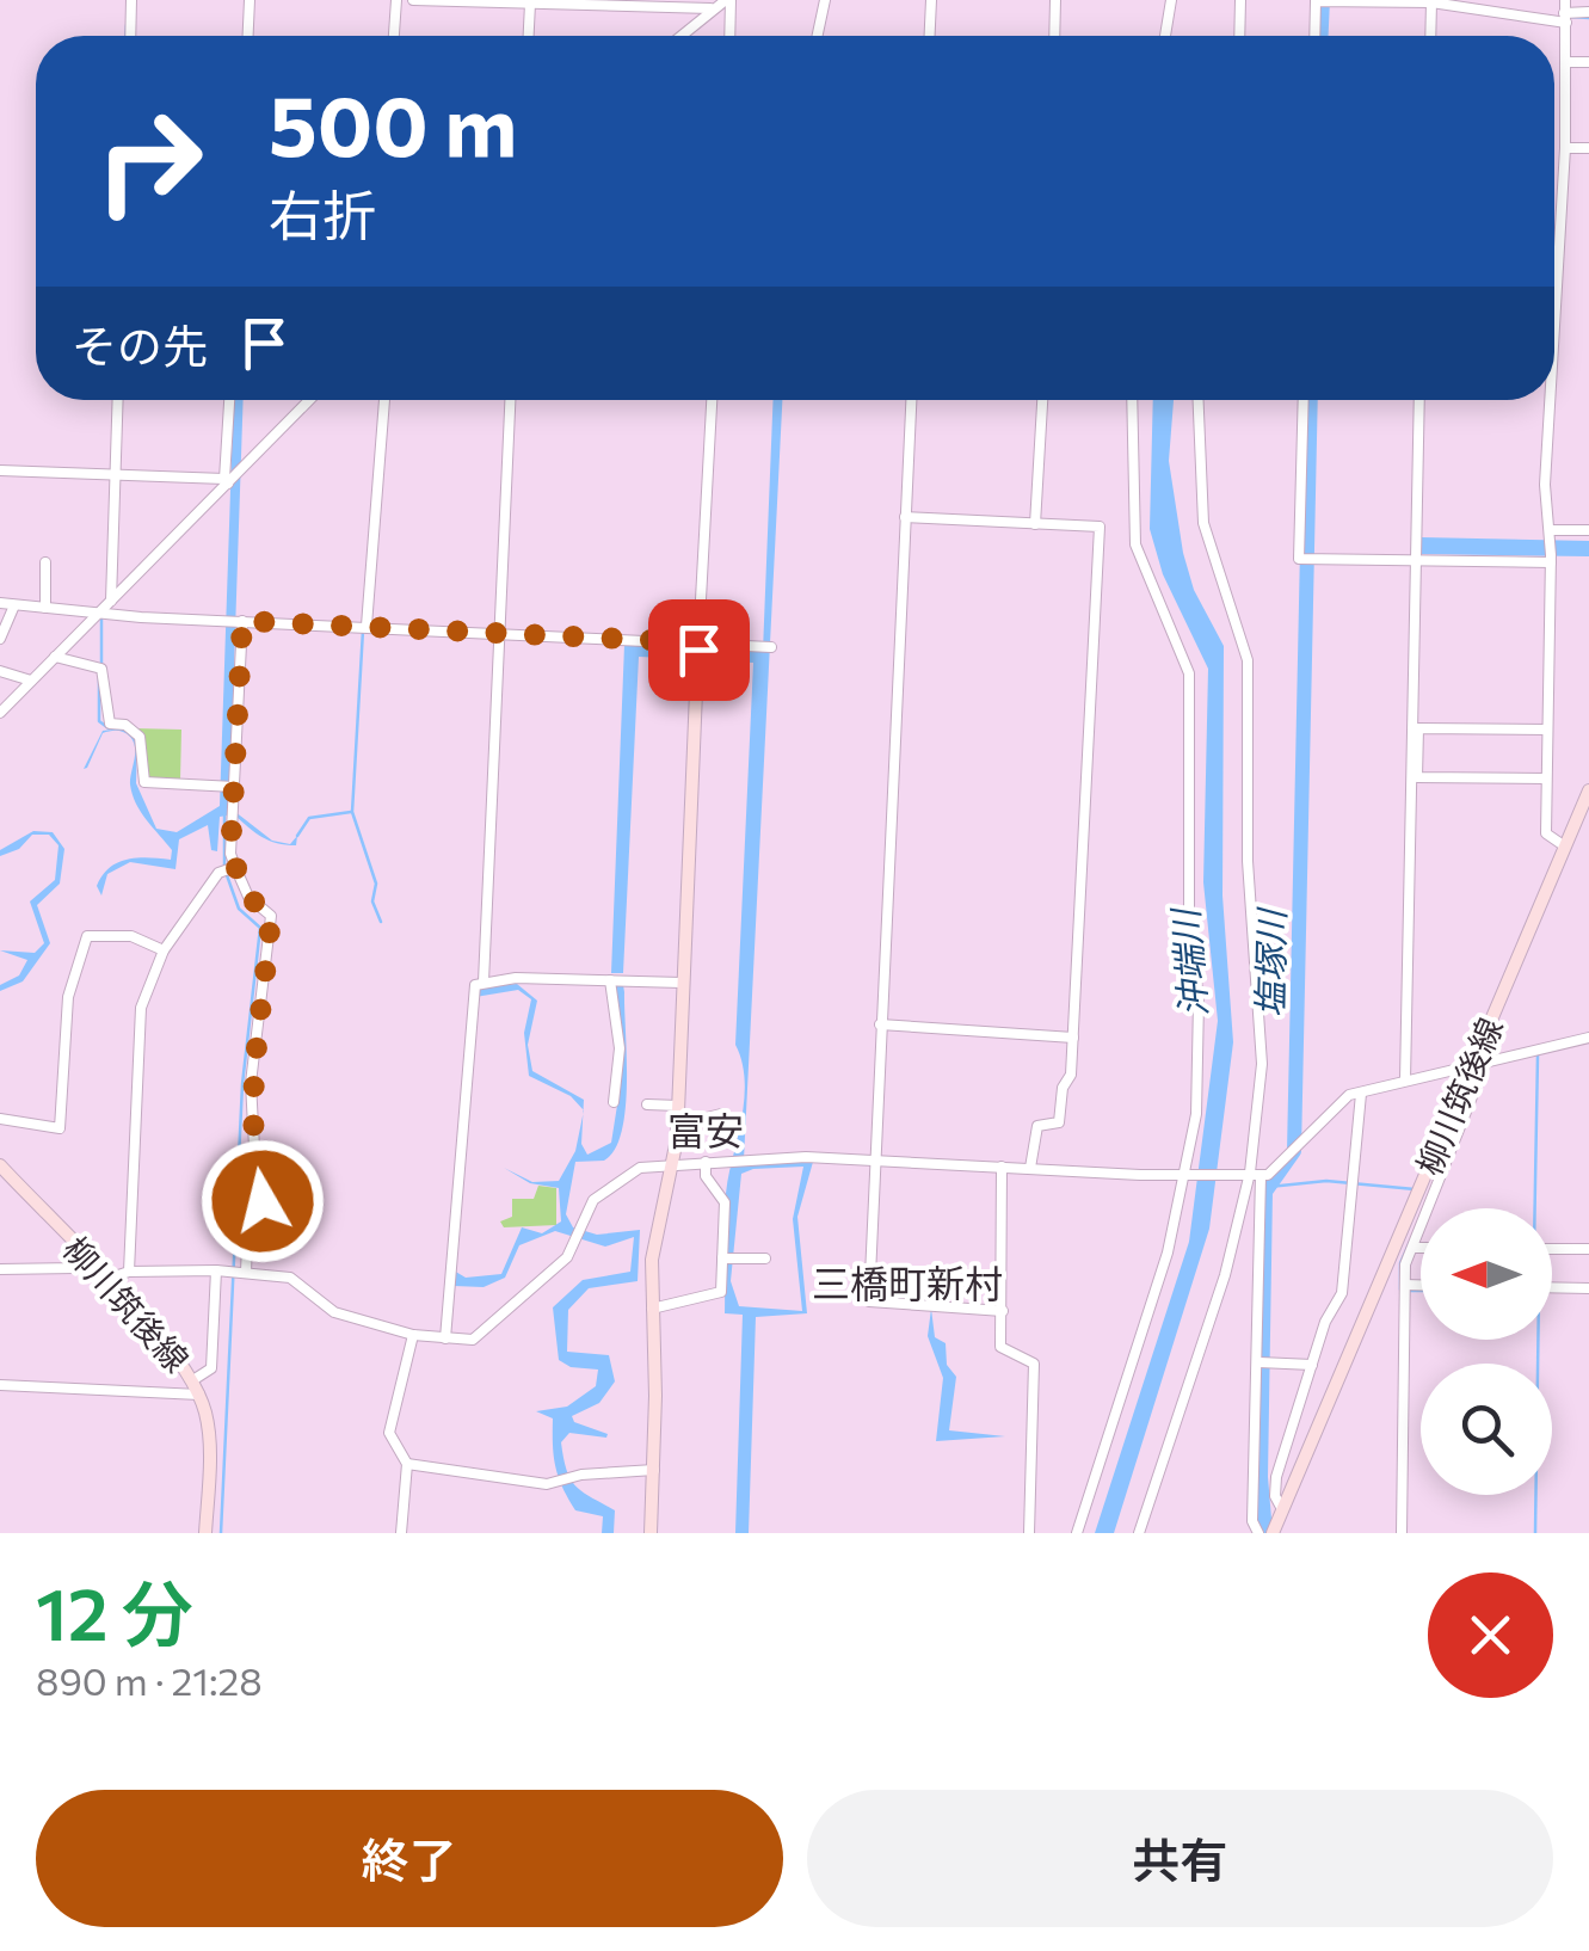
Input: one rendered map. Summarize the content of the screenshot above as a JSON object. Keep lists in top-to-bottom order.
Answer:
{
  "streets": {
    "main road": ["柳川筑後線"]
  },
  "districts": ["富安", "三橋町新村"],
  "water": ["沖端川", "塩塚川"],
  "north": "left",
  "page": {
    "turn": ["500 m", "右折"],
    "then": "その先",
    "heading": ["12 分", "890 m · 21:28"],
    "buttons": ["終了", "共有"]
  }
}
